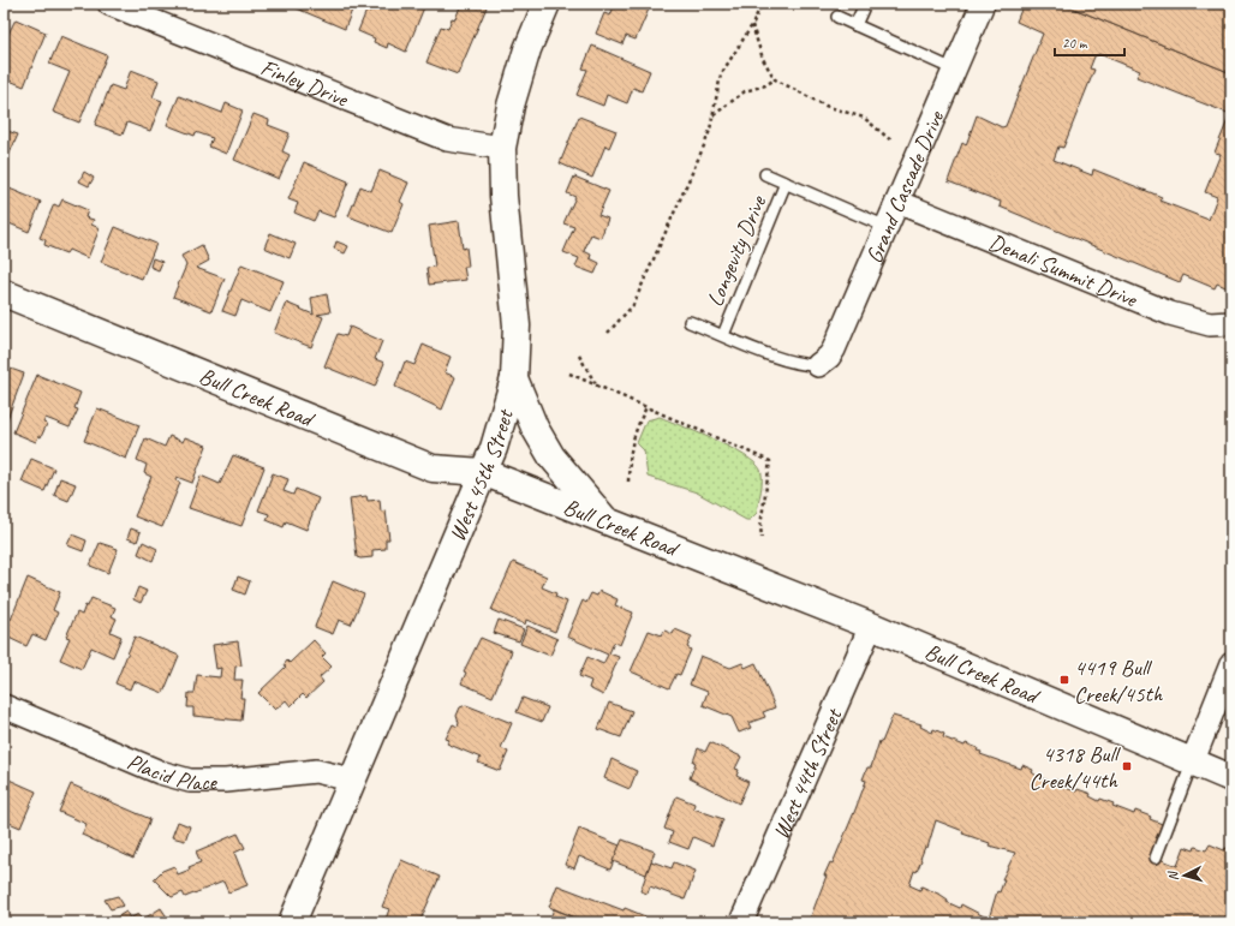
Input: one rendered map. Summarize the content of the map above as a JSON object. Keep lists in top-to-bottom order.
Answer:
{
  "streets": {
    "street": [
      "Finley Drive",
      "Grand Cascade Drive",
      "Denali Summit Drive",
      "Bull Creek Road",
      "West 45th Street",
      "Placid Place",
      "West 44th Street"
    ],
    "lane": ["Longevity Drive"]
  },
  "crossings": [
    ["Finley Drive", "West 45th Street"],
    ["Grand Cascade Drive", "Denali Summit Drive"],
    ["Bull Creek Road", "West 45th Street"],
    ["Bull Creek Road", "West 44th Street"],
    ["West 45th Street", "Placid Place"]
  ],
  "places": {
    "transit": ["4419 Bull Creek/45th", "4318 Bull Creek/44th"]
  },
  "scale_bar": "20 m",
  "north": "left"
}
